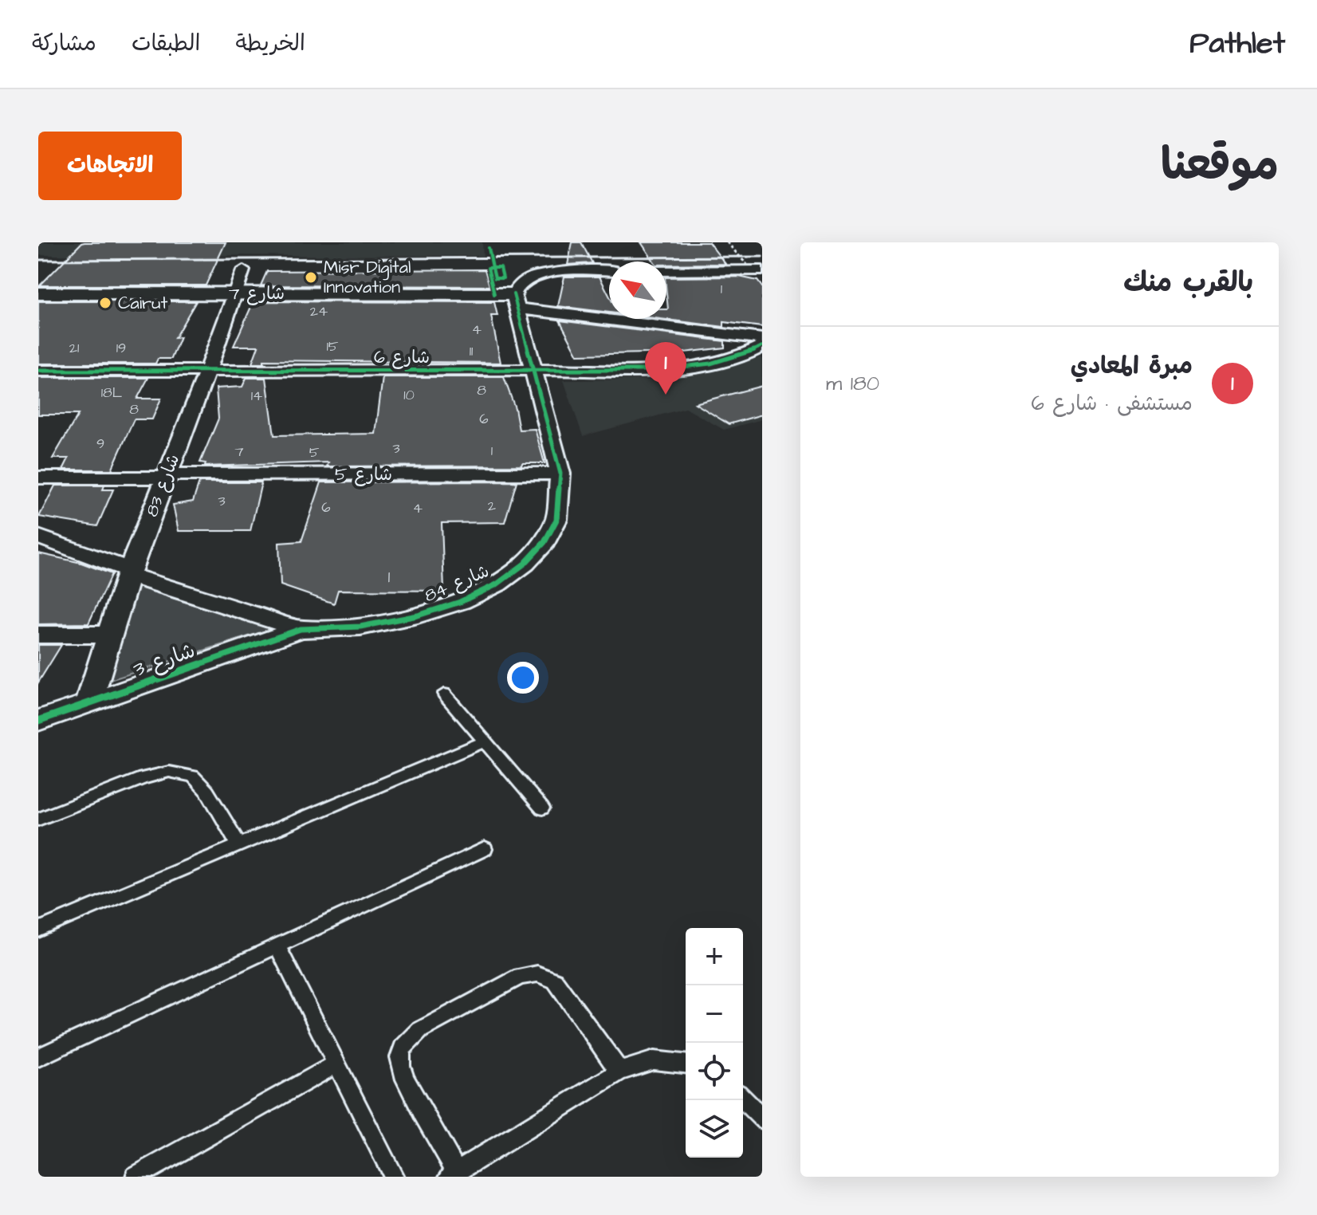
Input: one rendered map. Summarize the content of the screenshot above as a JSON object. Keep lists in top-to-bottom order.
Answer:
{
  "streets": {
    "street": [
      "شارع 7",
      "شارع 6",
      "شارع 5",
      "شارع 83",
      "شارع 84",
      "شارع 3"
    ]
  },
  "crossings": [
    ["شارع 7", "شارع 83"],
    ["شارع 7", "شارع 84"],
    ["شارع 6", "شارع 83"],
    ["شارع 6", "شارع 84"],
    ["شارع 5", "شارع 83"],
    ["شارع 5", "شارع 84"],
    ["شارع 83", "شارع 3"],
    ["شارع 84", "شارع 3"]
  ],
  "places": ["Misr Digital Innovation", "Cairut"],
  "house_numbers": [
    "1",
    "24",
    "4",
    "15",
    "21",
    "19",
    "11",
    "8",
    "18L",
    "10",
    "14",
    "8",
    "6",
    "9",
    "3",
    "1",
    "7",
    "5",
    "3",
    "2",
    "6",
    "4",
    "1"
  ],
  "north": "top left",
  "page": {
    "header": "Pathlet",
    "nav": ["الخريطة", "الطبقات", "مشاركة"],
    "title": "موقعنا",
    "buttons": "الاتجاهات",
    "heading": "بالقرب منك",
    "list": [
      {
        "mark": "1",
        "name": "مبرة المعادي",
        "note": "مستشفى · شارع 6",
        "value": "180 m"
      }
    ],
    "pins": "1",
    "map_buttons": ["+", "−"]
  }
}
